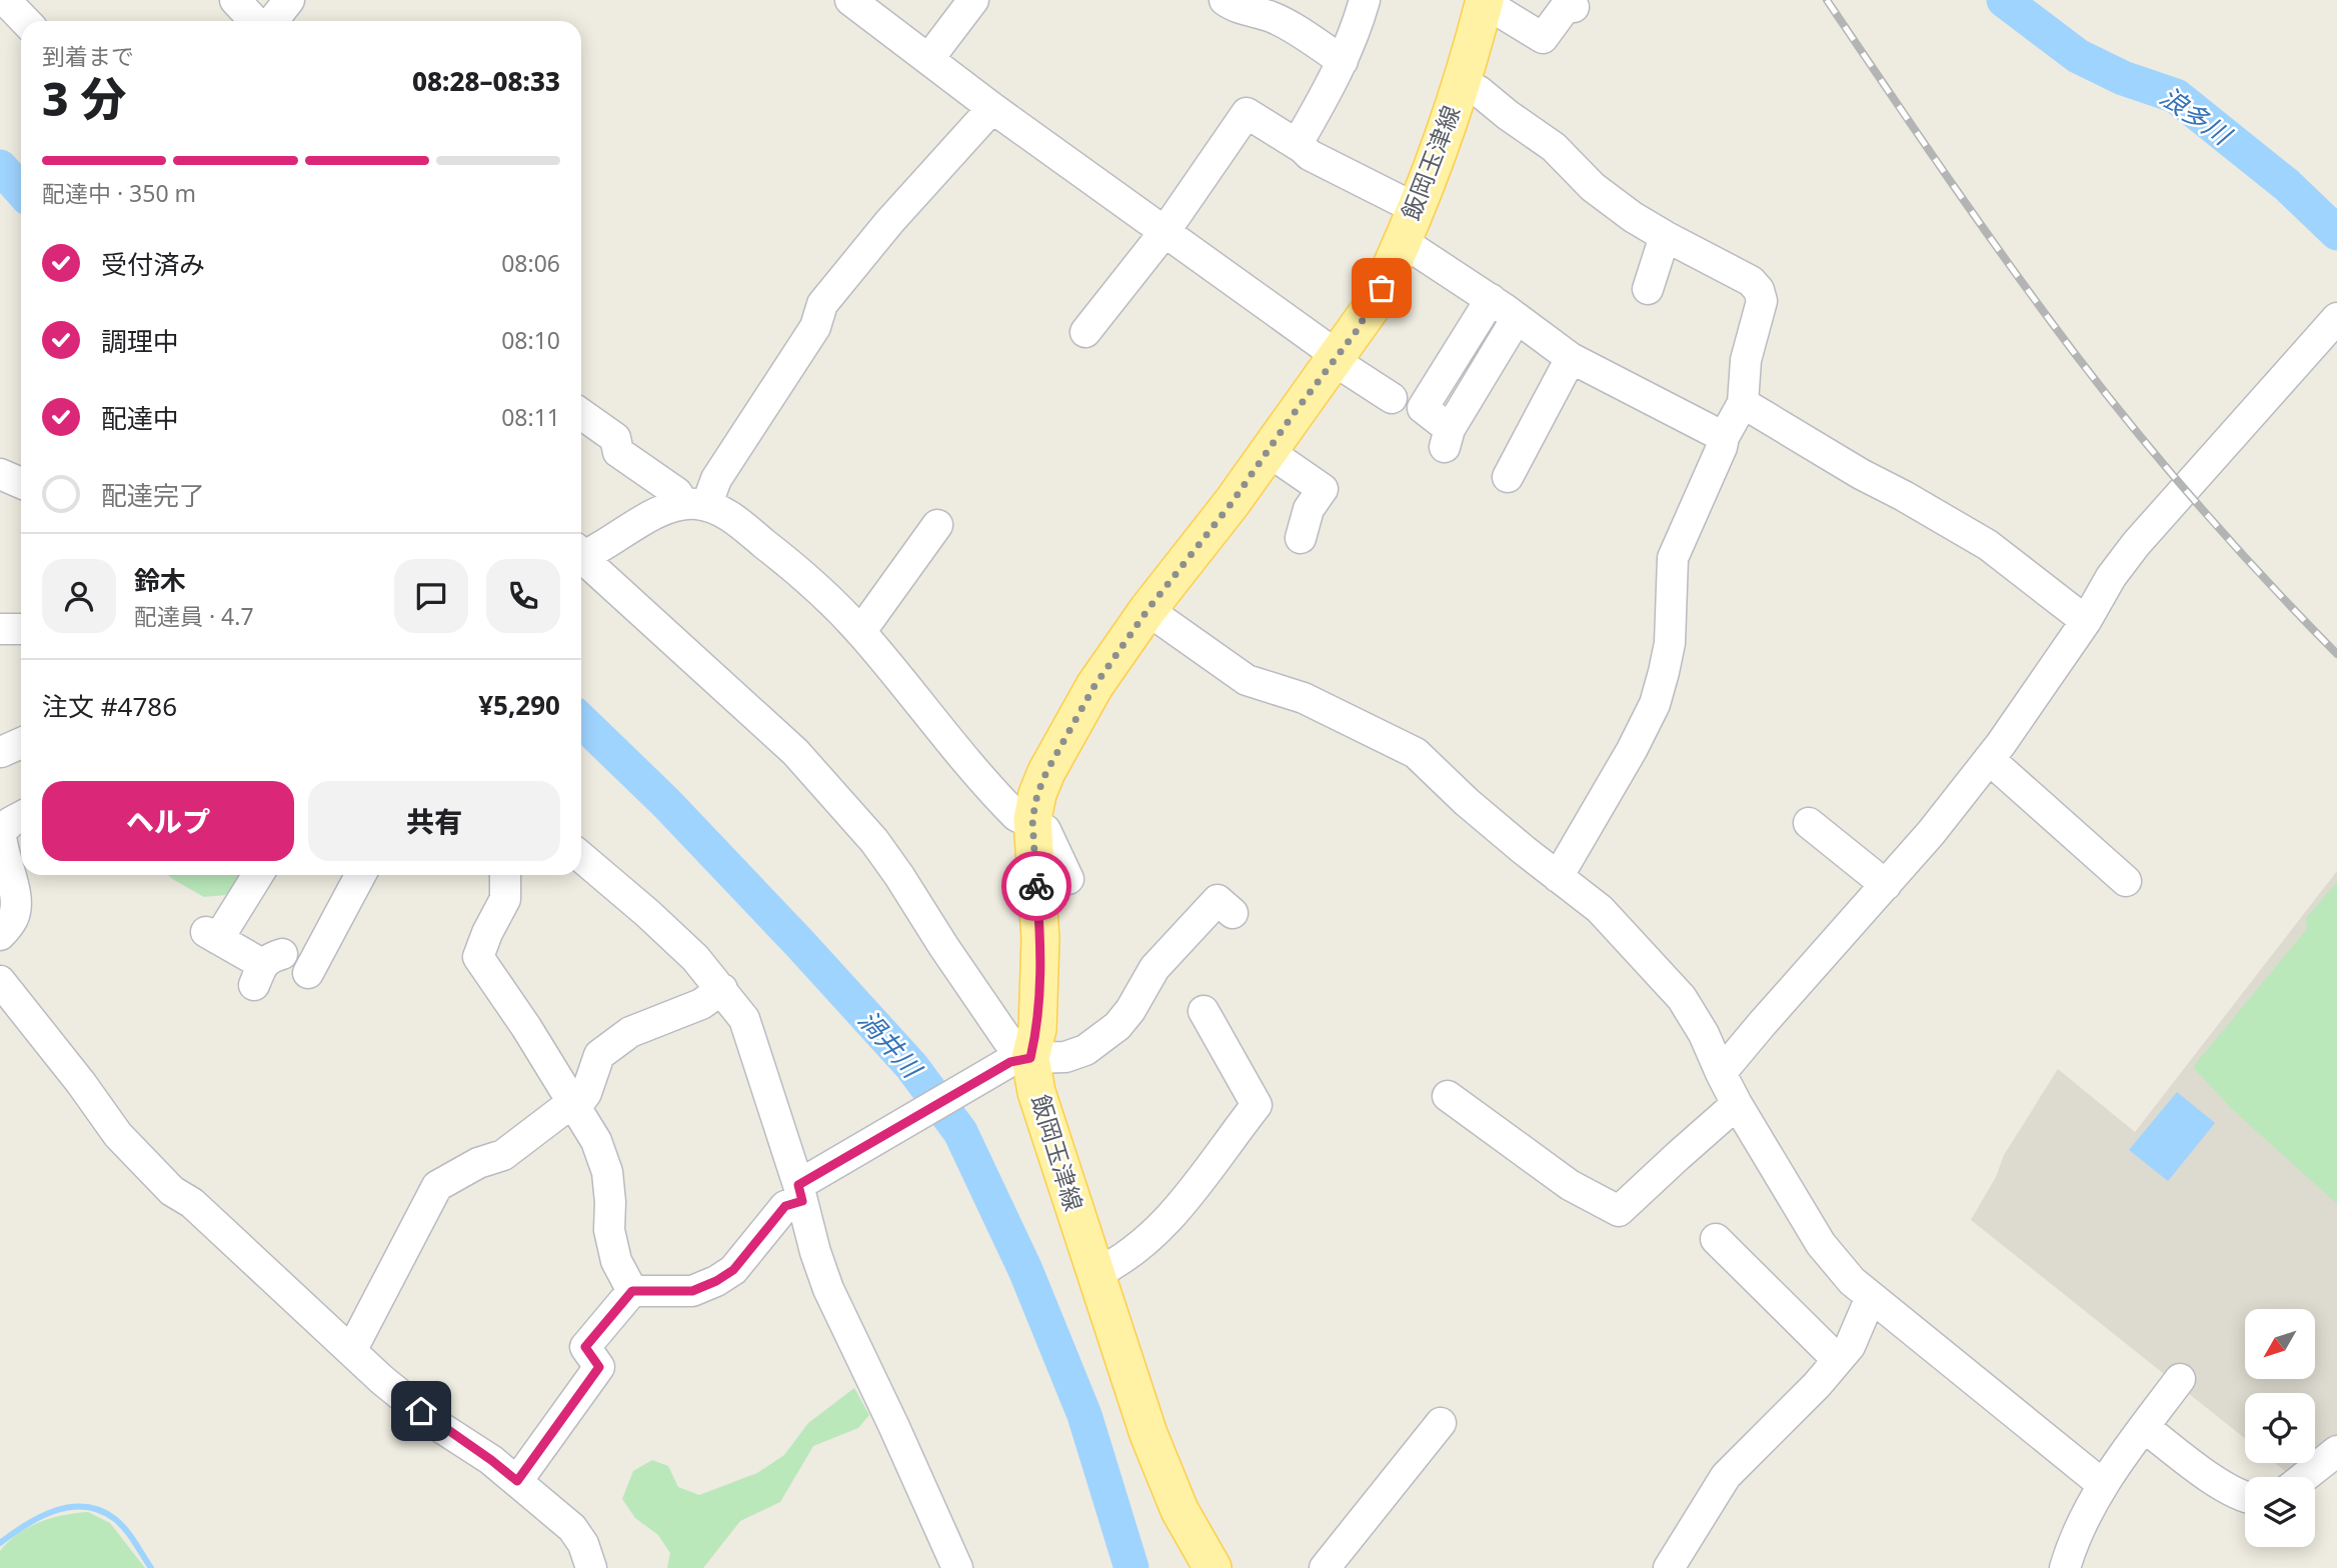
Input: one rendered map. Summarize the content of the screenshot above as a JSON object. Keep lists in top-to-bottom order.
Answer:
{
  "streets": {
    "main road": ["飯岡玉津線"]
  },
  "water": ["浪多川", "渦井川"],
  "north": "bottom left",
  "page": {
    "heading": ["3 分", "到着まで", "08:28–08:33"],
    "panel": [
      "鈴木",
      "配達員 · 4.7",
      "注文 #4786",
      "¥5,290"
    ],
    "bar": "配達中 · 350 m",
    "list": [
      ["受付済み", "08:06"],
      ["調理中", "08:10"],
      ["配達中", "08:11"],
      "配達完了"
    ],
    "buttons": ["ヘルプ", "共有"]
  }
}
